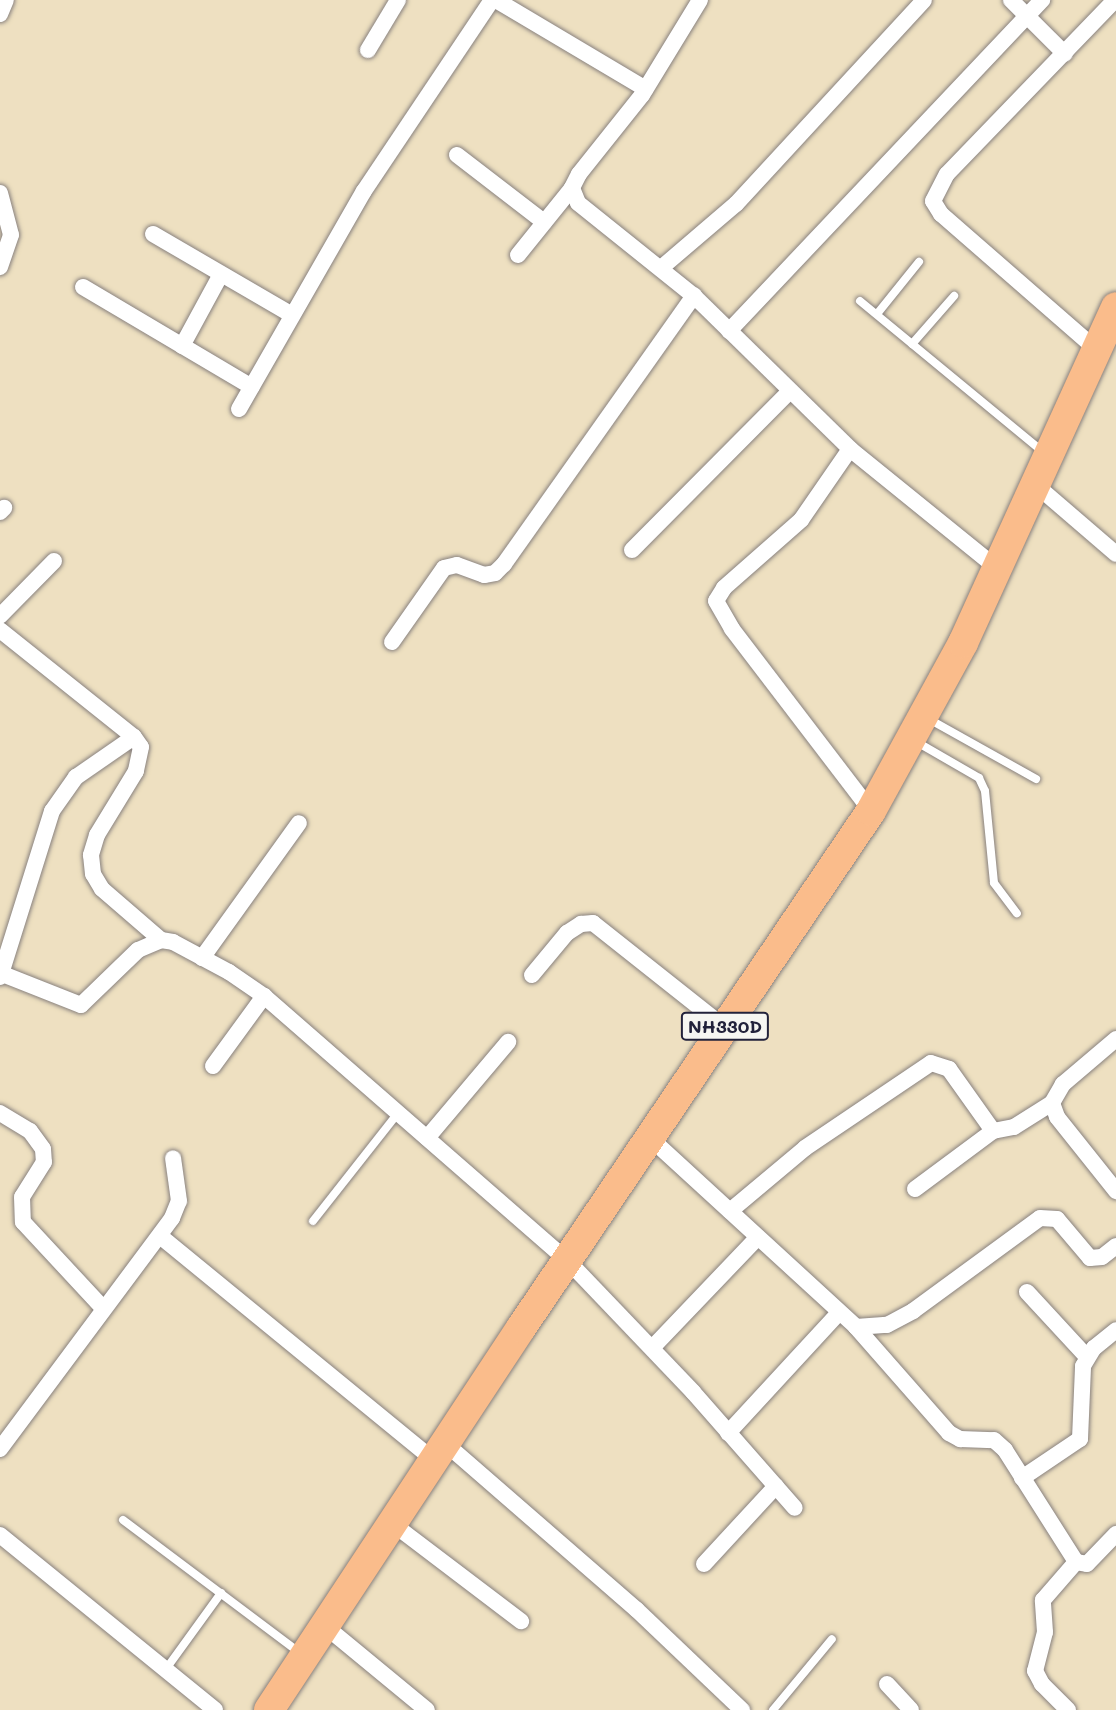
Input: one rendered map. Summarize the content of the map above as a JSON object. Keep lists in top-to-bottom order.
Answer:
{
  "streets": {
    "highway": ["NH330D"]
  }
}
